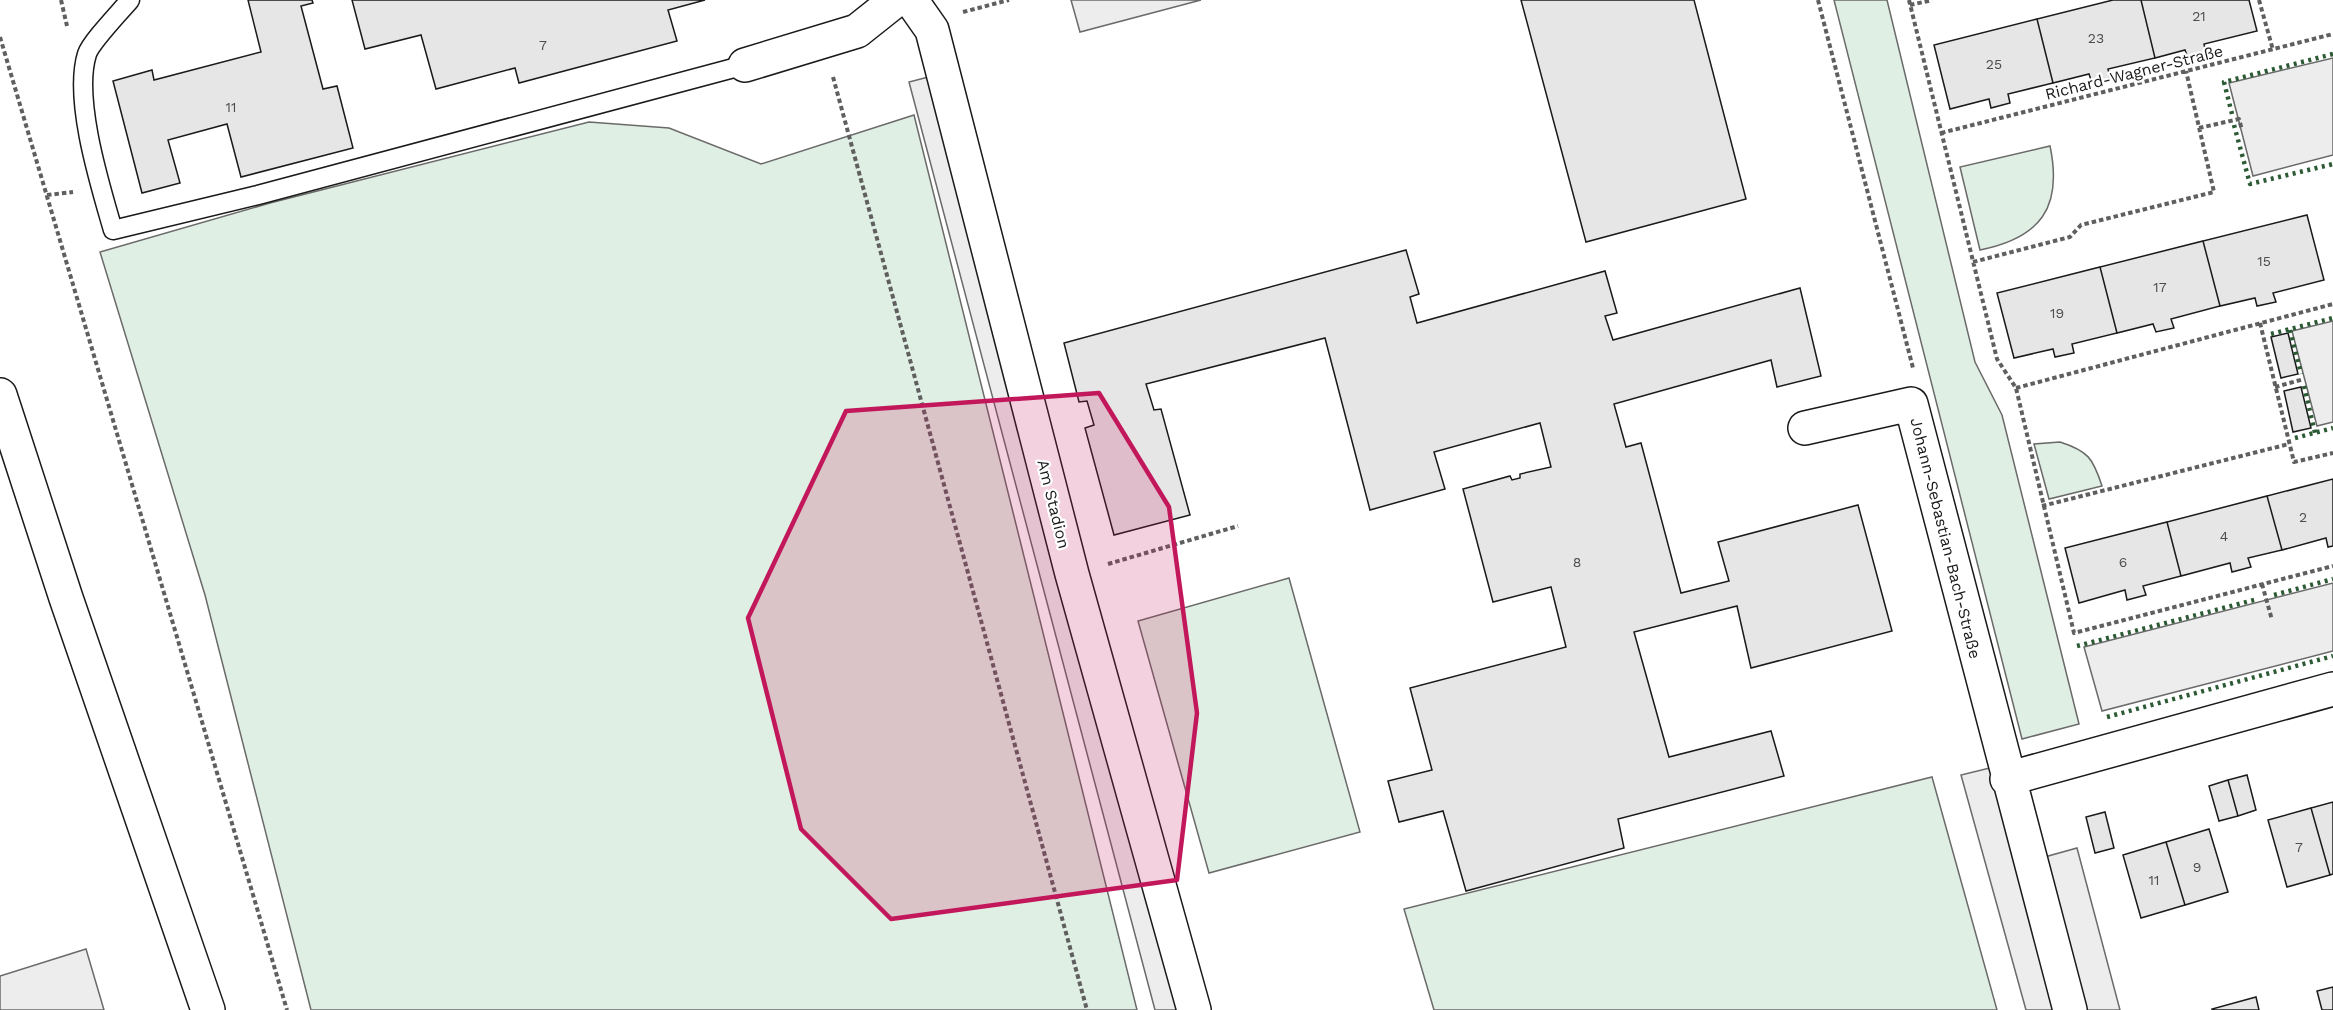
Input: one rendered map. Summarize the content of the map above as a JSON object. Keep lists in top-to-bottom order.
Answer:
{
  "streets": {
    "street": ["Am Stadion", "Johann-Sebastian-Bach-Straße"],
    "path": ["Richard-Wagner-Straße"]
  },
  "house_numbers": [
    "21",
    "23",
    "7",
    "25",
    "11",
    "15",
    "17",
    "19",
    "2",
    "4",
    "8",
    "6",
    "7",
    "9",
    "11"
  ]
}
